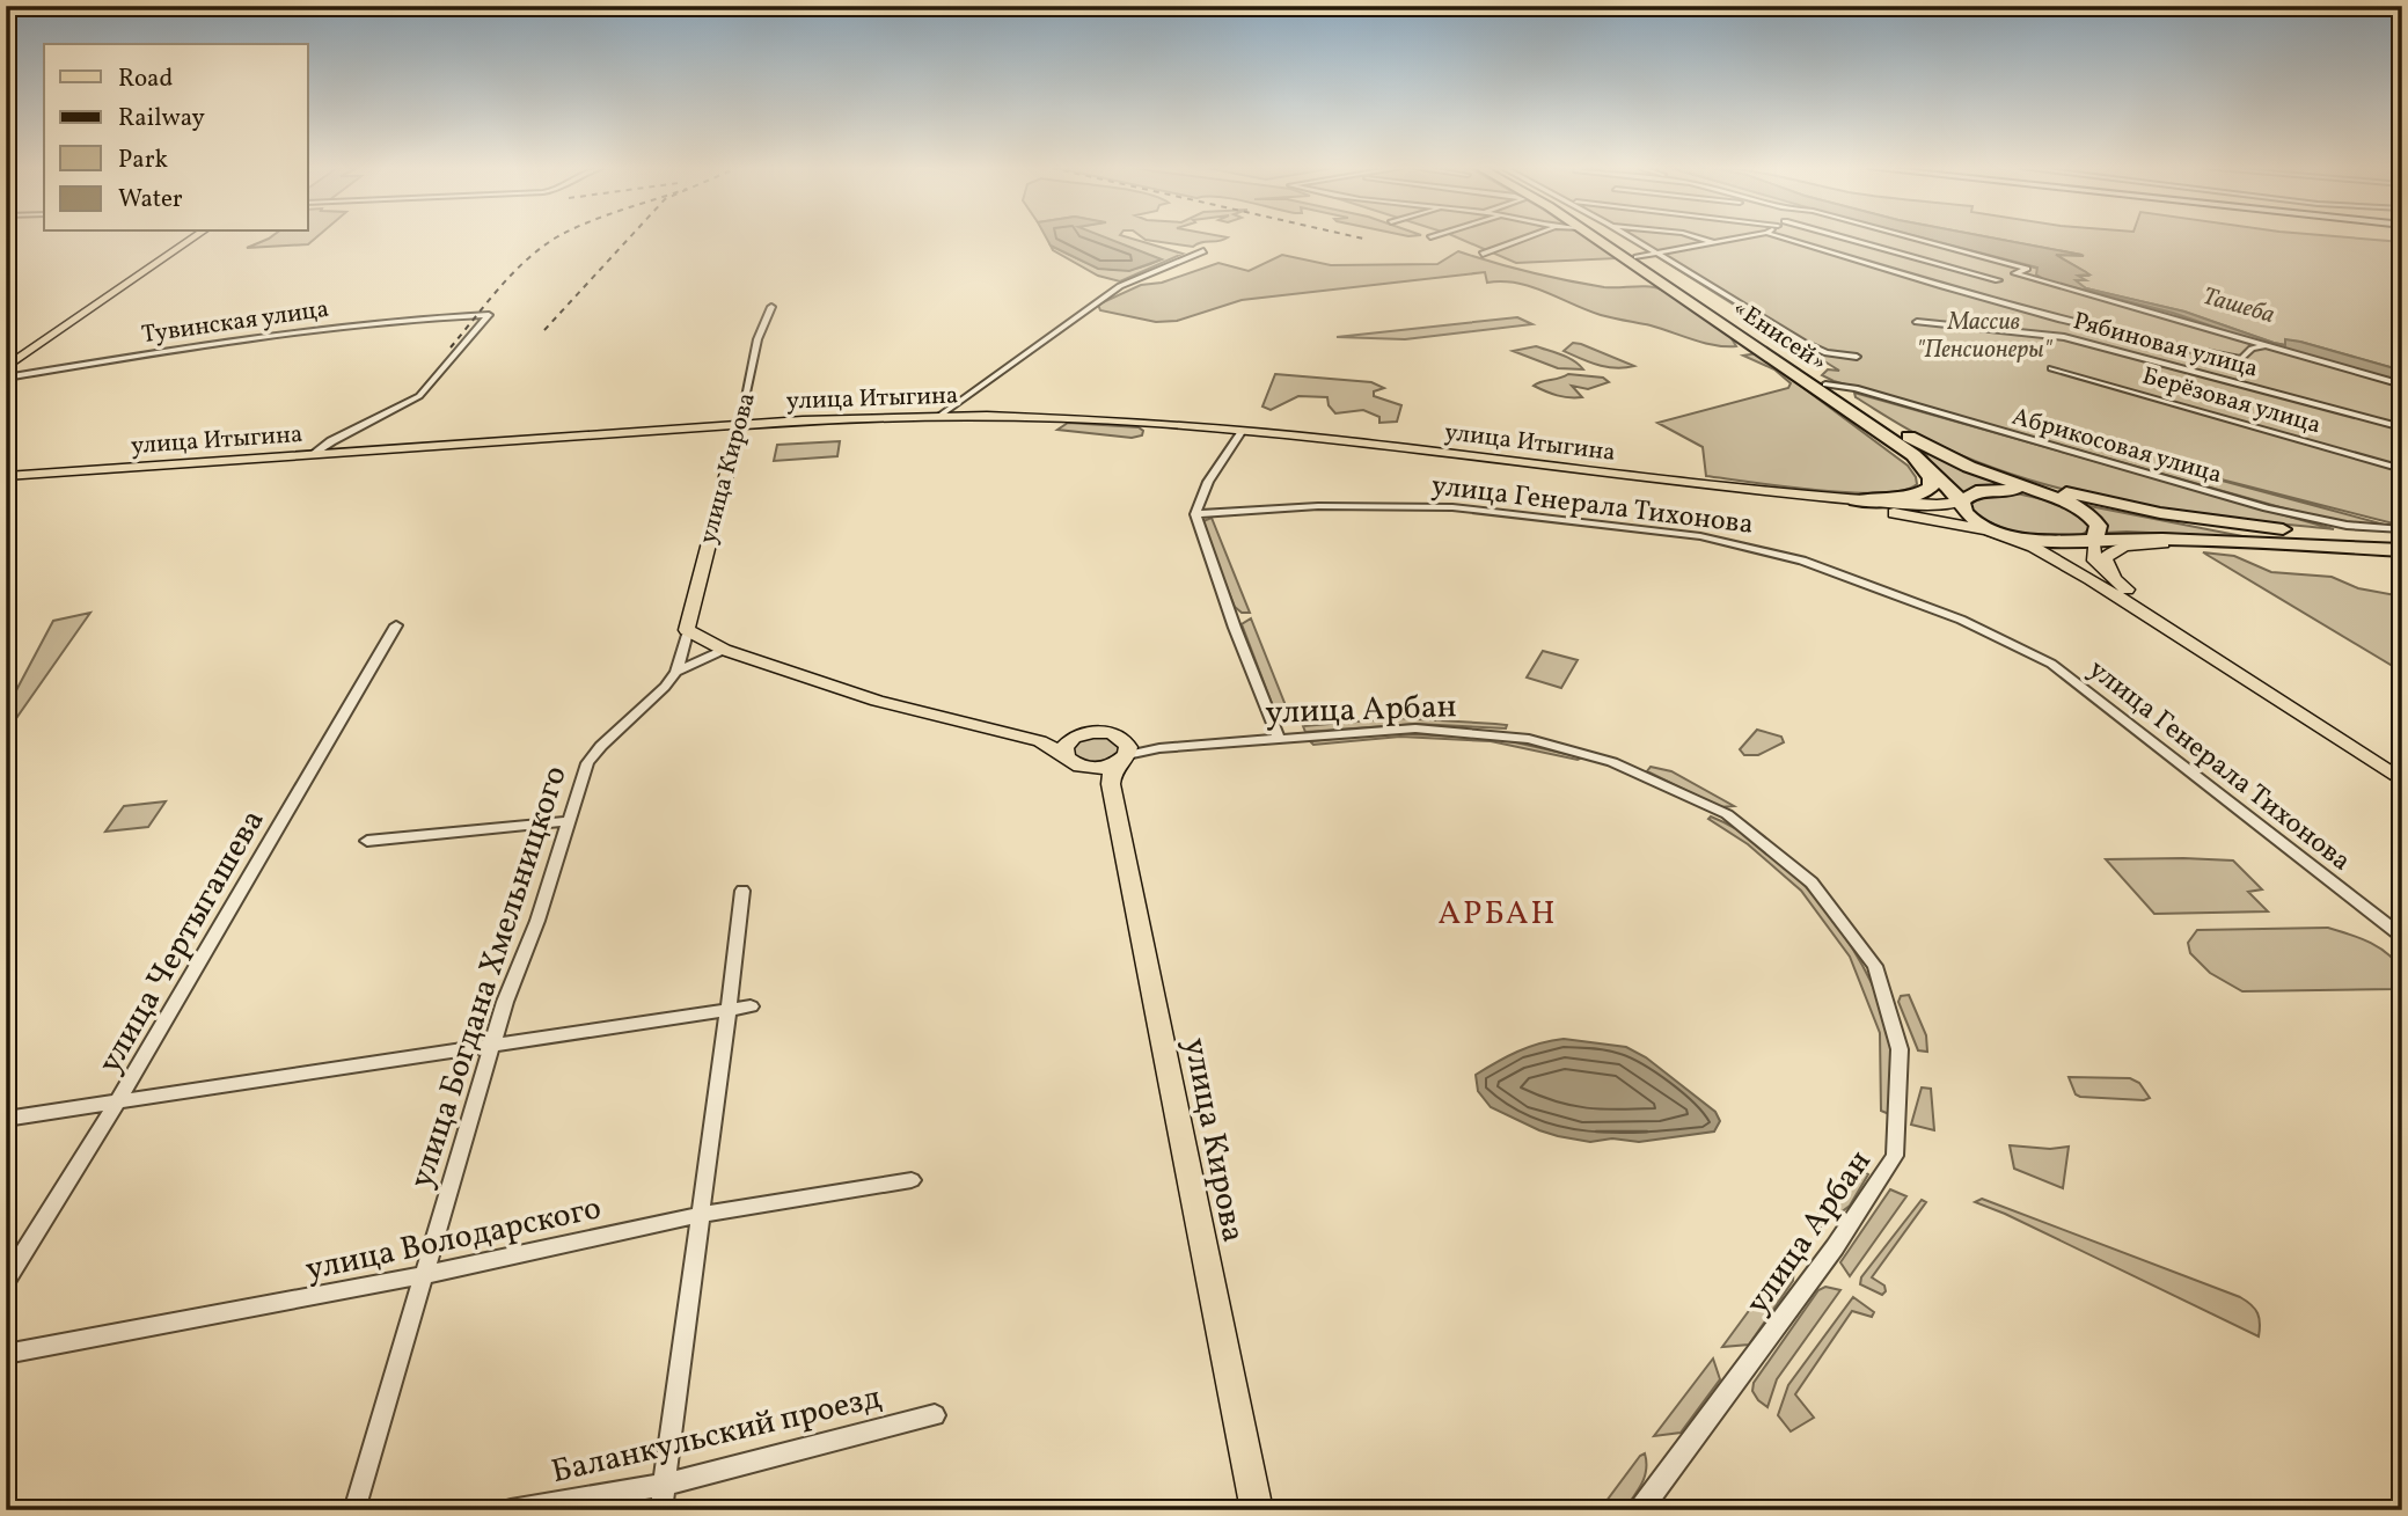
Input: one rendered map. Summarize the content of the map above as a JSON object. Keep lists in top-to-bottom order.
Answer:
{
  "streets": {
    "highway": ["«Енисей»"],
    "main road": ["улица Итыгина", "улица Кирова"],
    "street": [
      "Тувинская улица",
      "Рябиновая улица",
      "Берёзовая улица",
      "Абрикосовая улица",
      "улица Генерала Тихонова",
      "улица Арбан",
      "улица Чертыгашева",
      "улица Богдана Хмельницкого",
      "улица Володарского",
      "Баланкульский проезд"
    ]
  },
  "crossings": [
    ["Тувинская улица", "улица Итыгина"],
    ["«Енисей»", "улица Итыгина"],
    ["«Енисей»", "Абрикосовая улица"],
    ["улица Итыгина", "улица Кирова"],
    ["улица Богдана Хмельницкого", "улица Володарского"]
  ],
  "districts": ["АРБАН"],
  "water": ["Ташеба"],
  "parks": ["Массив \"Пенсионеры\""],
  "legend": [
    "Road",
    "Railway",
    "Park",
    "Water"
  ]
}
